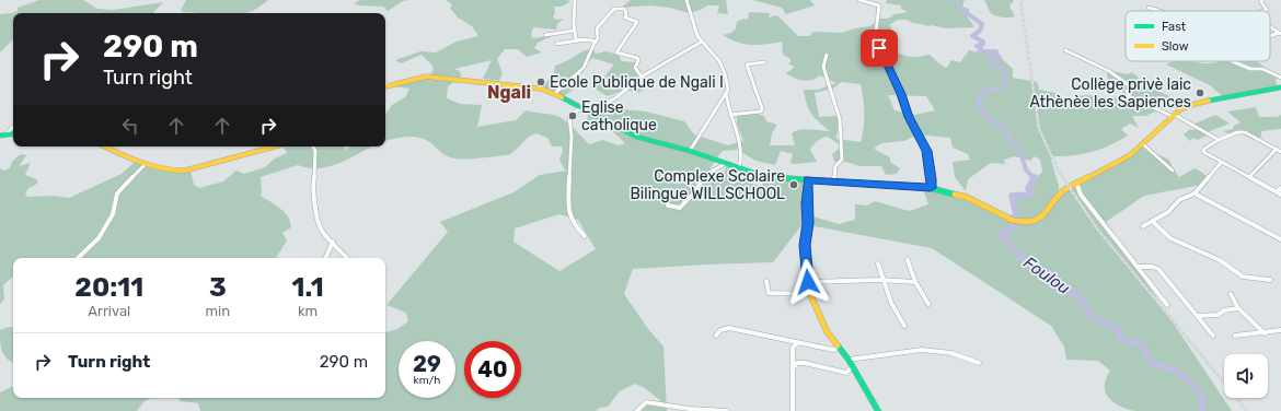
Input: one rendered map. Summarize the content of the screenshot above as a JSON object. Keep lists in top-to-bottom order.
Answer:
{
  "districts": ["Ngali"],
  "water": ["Foulou"],
  "places": [
    "Ecole Publique de Ngali I",
    "Collège privè laic Athènèe les Sapiences",
    "Eglise catholique",
    "Complexe Scolaire Bilingue WILLSCHOOL"
  ],
  "legend": ["Fast", "Slow"],
  "page": {
    "turn": ["290 m", "Turn right"],
    "eta": [
      "20:11",
      "Arrival",
      "3",
      "min",
      "1.1",
      "km"
    ],
    "list": [
      {
        "name": "Turn right",
        "value": "290 m"
      }
    ],
    "speed": "29 km/h",
    "limit": "40"
  }
}
